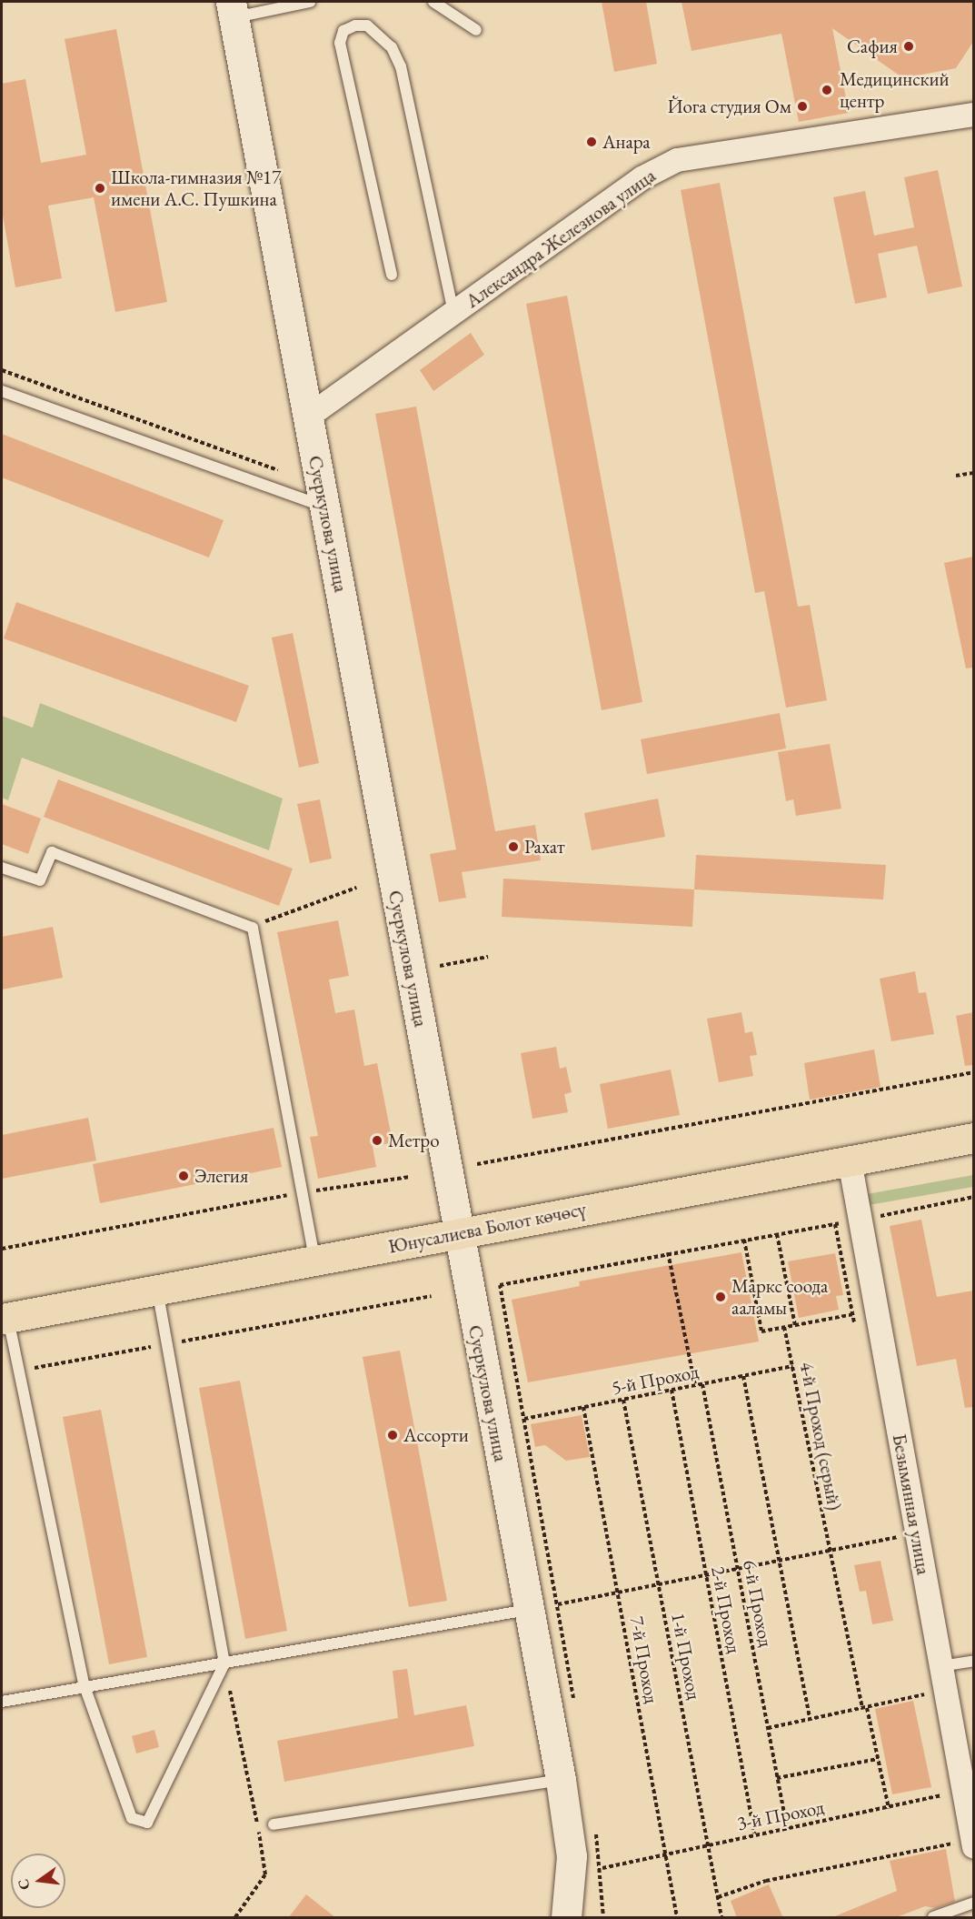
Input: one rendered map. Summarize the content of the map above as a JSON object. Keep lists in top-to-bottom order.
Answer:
{
  "streets": {
    "main road": ["Суеркулова улица", "Юнусалиева Болот көчөсү"],
    "street": ["Александра Железнова улица", "Безымянная улица"],
    "path": [
      "5-й Проход",
      "4-й Проход (серый)",
      "6-й Проход",
      "2-й Проход",
      "1-й Проход",
      "7-й Проход",
      "3-й Проход"
    ]
  },
  "crossings": [
    ["Александра Железнова улица", "Суеркулова улица"],
    ["Суеркулова улица", "Юнусалиева Болот көчөсү"],
    ["Юнусалиева Болот көчөсү", "Безымянная улица"],
    ["5-й Проход", "4-й Проход (серый)"],
    ["5-й Проход", "6-й Проход"],
    ["5-й Проход", "2-й Проход"],
    ["5-й Проход", "1-й Проход"],
    ["5-й Проход", "7-й Проход"],
    ["4-й Проход (серый)", "3-й Проход"],
    ["Безымянная улица", "3-й Проход"],
    ["6-й Проход", "3-й Проход"],
    ["2-й Проход", "3-й Проход"],
    ["1-й Проход", "3-й Проход"],
    ["7-й Проход", "3-й Проход"]
  ],
  "places": [
    "Сафия",
    "Медицинский центр",
    "Йога студия Ом",
    "Анара",
    "Школа-гимназия №17 имени А.С. Пушкина",
    "Рахат",
    "Метро",
    "Элегия",
    "Маркс соода ааламы",
    "Ассорти"
  ],
  "north": "left"
}
